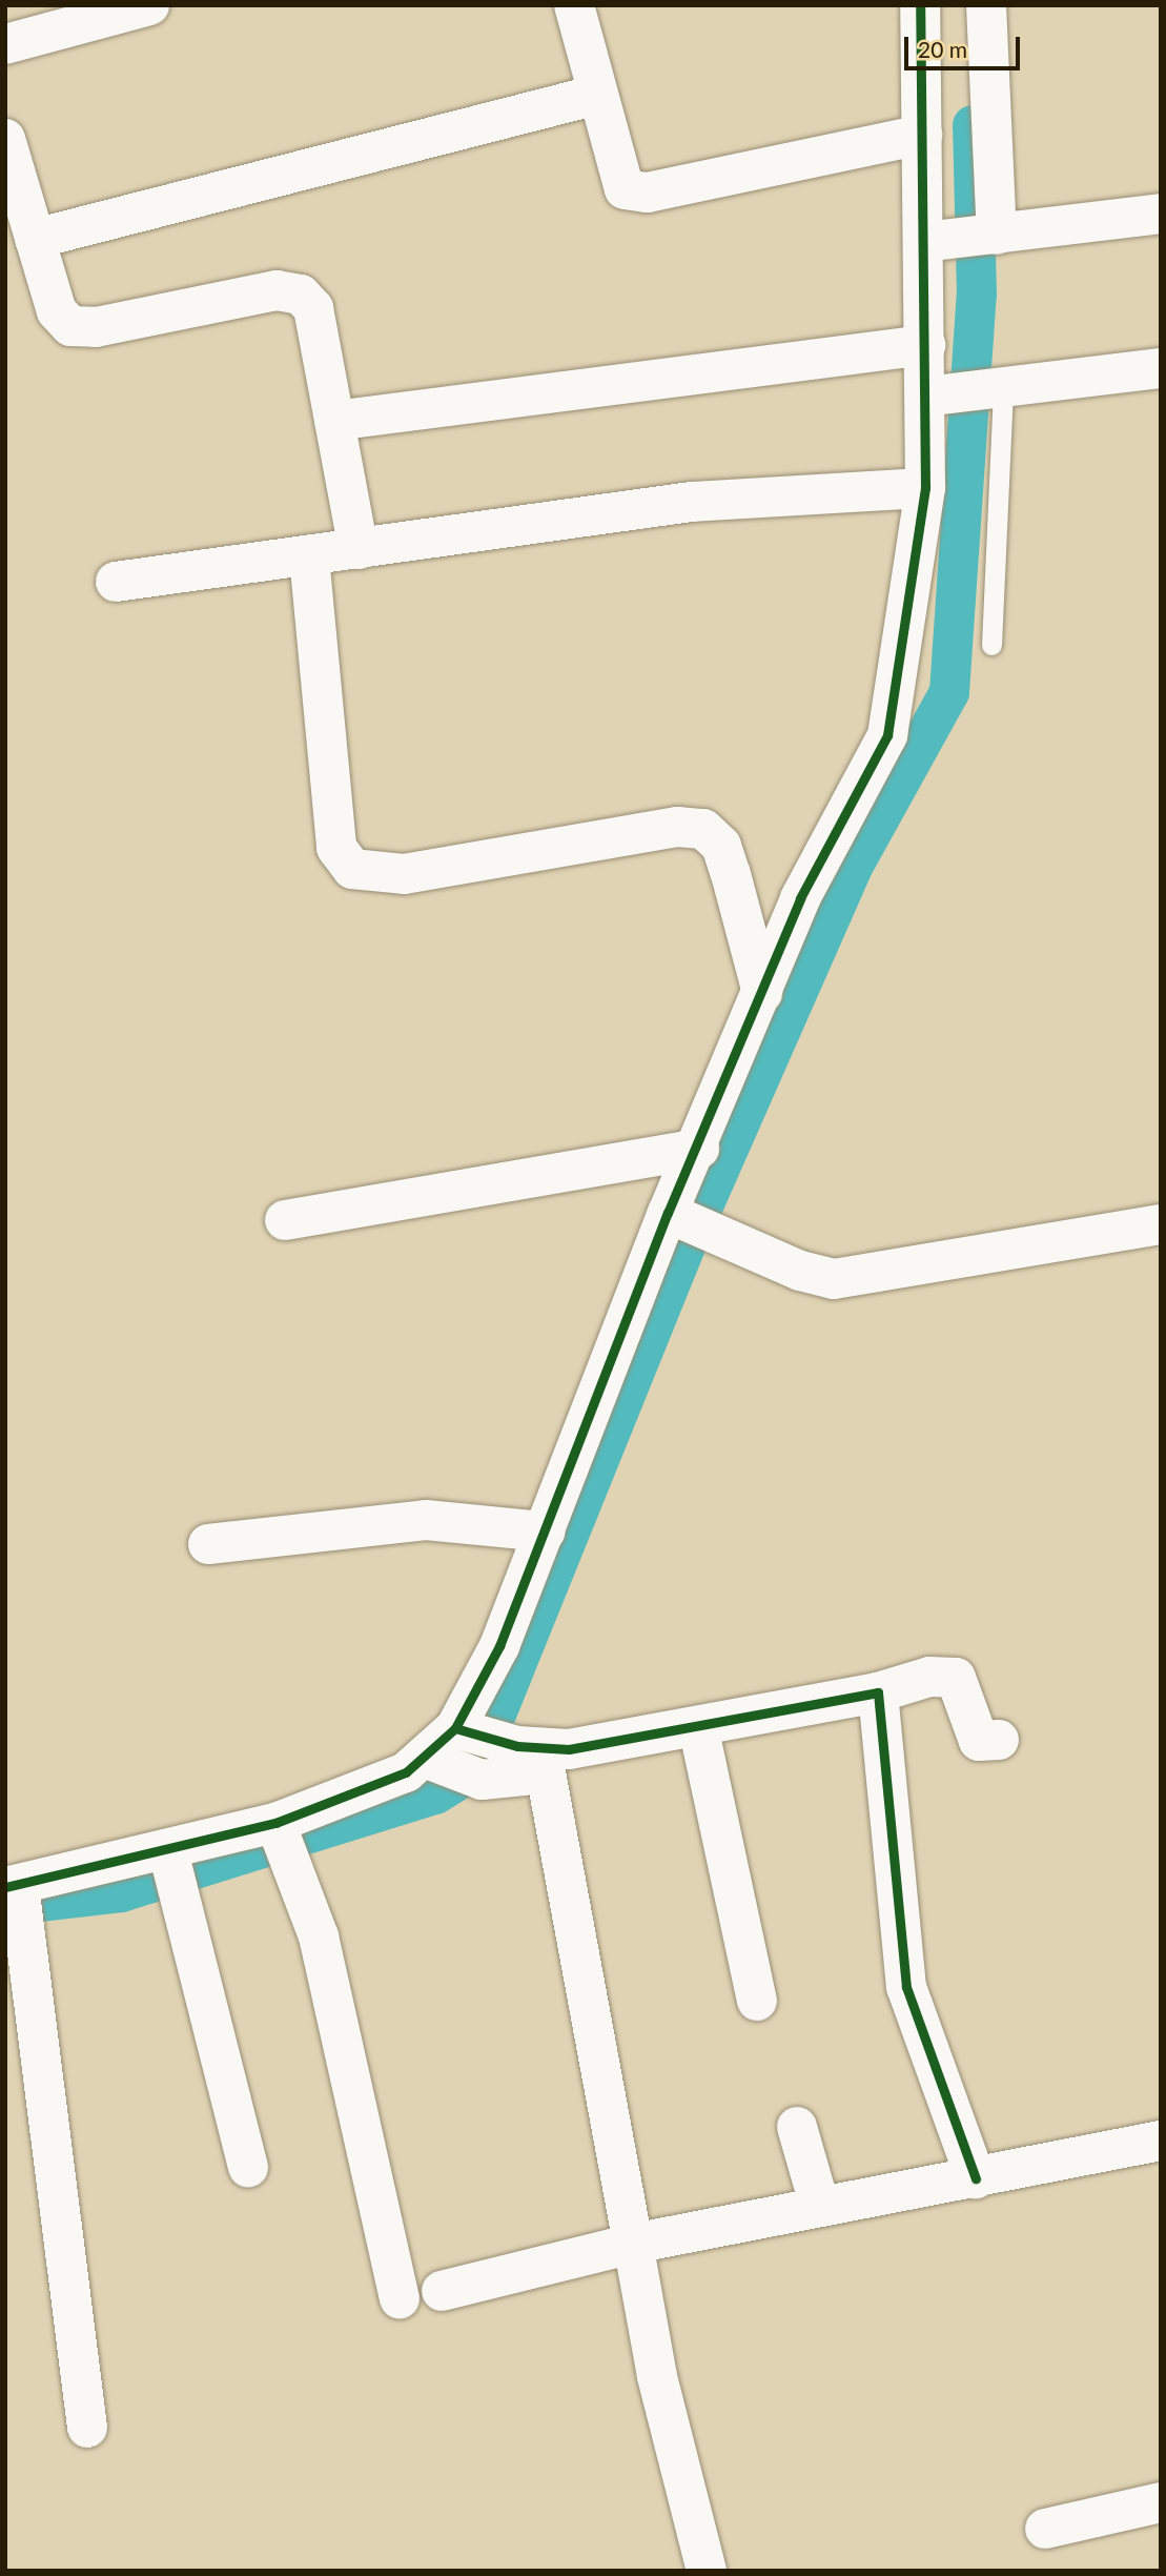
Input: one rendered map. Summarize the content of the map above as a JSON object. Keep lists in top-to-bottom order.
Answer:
{
  "scale_bar": "20 m"
}
